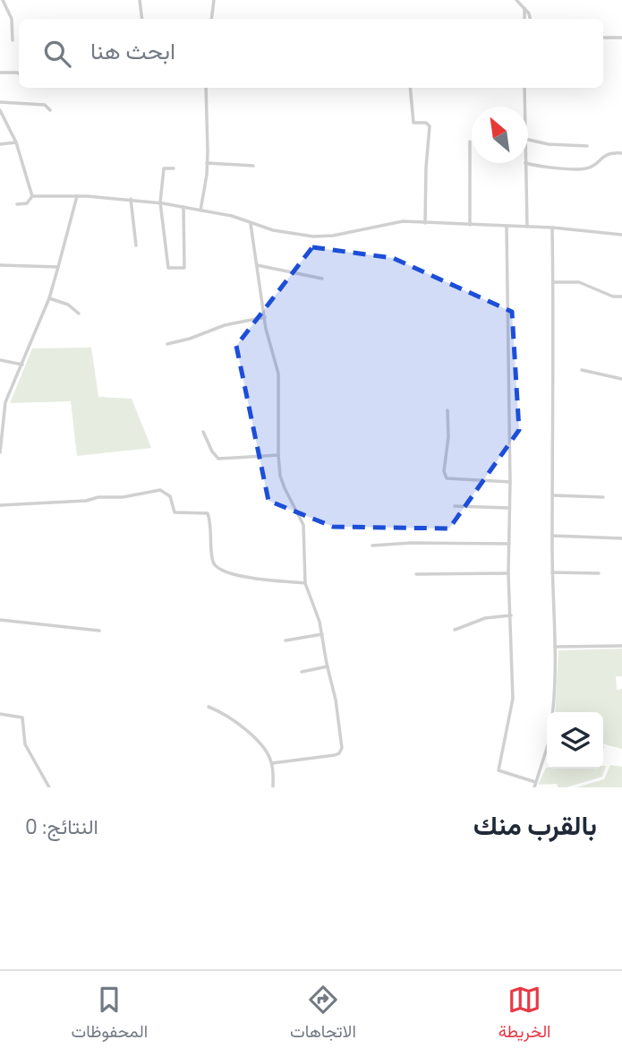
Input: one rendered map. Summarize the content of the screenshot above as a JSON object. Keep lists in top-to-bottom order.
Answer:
{
  "north": "top left",
  "page": {
    "search": "ابحث هنا",
    "heading": ["بالقرب منك", "النتائج: 0"],
    "nav": ["الخريطة", "الاتجاهات", "المحفوظات"]
  }
}
